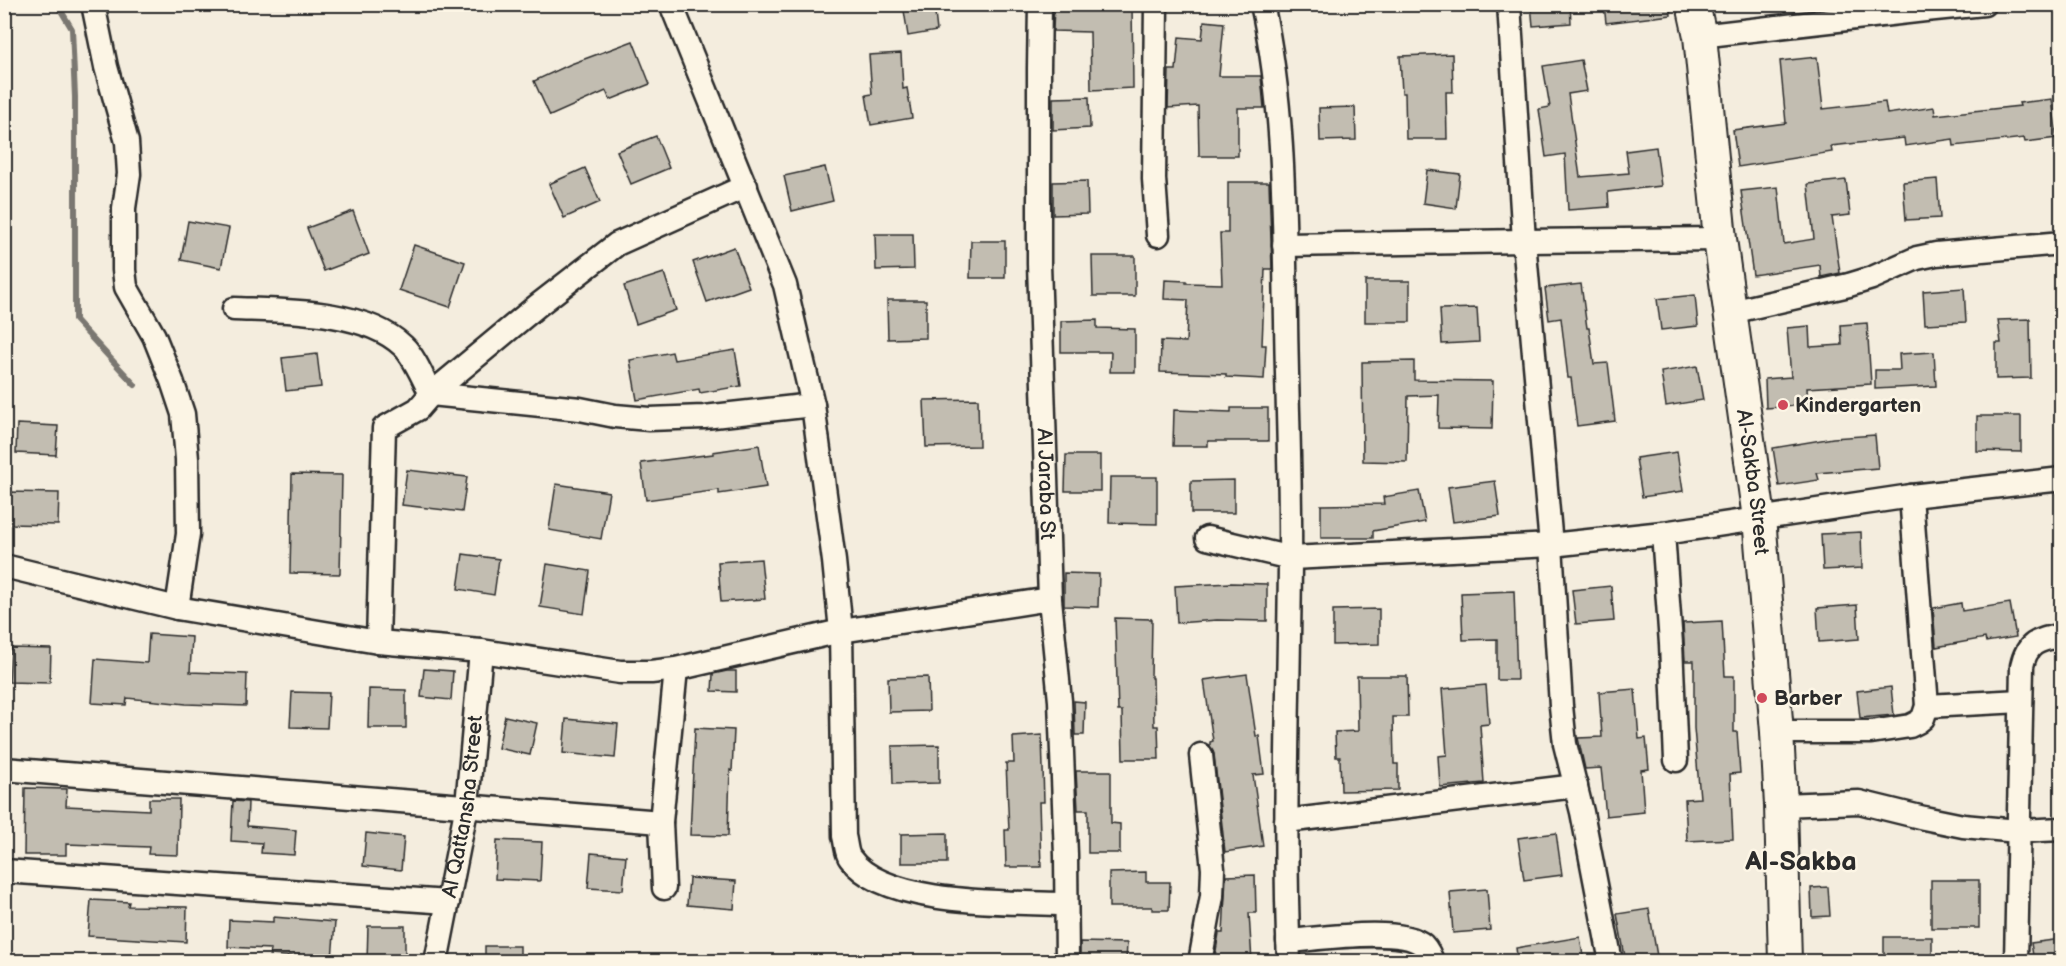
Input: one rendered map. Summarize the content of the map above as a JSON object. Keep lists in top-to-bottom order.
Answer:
{
  "streets": {
    "main road": ["Al-Sakba Street"],
    "street": ["Al Jaraba St", "Al Qattansha Street"]
  },
  "districts": ["Al-Sakba"],
  "places": ["Kindergarten", "Barber"]
}
